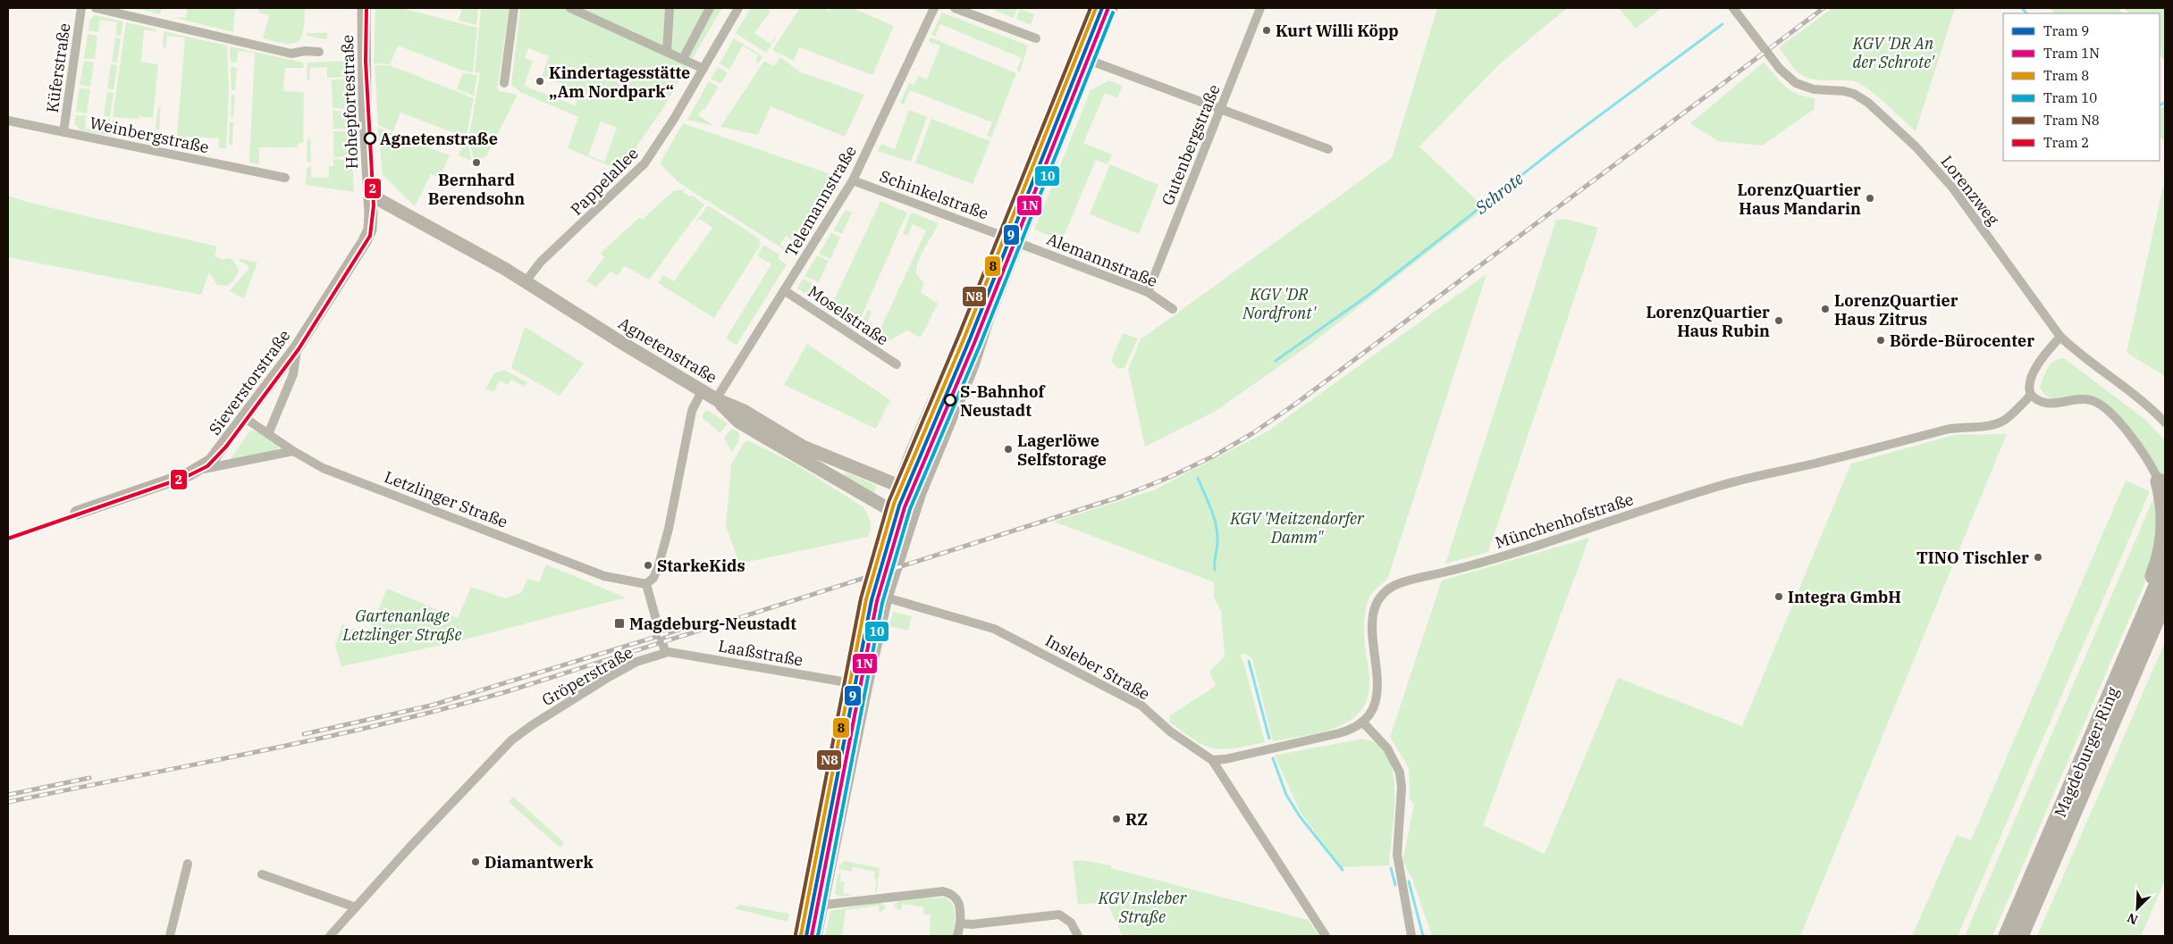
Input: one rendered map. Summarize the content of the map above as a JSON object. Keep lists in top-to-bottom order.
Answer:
{
  "streets": {
    "highway": ["Magdeburger Ring"],
    "main road": ["Hohepfortestraße", "Agnetenstraße", "Sieverstorstraße"],
    "street": [
      "Küferstraße",
      "Weinbergstraße",
      "Gutenbergstraße",
      "Pappelallee",
      "Lorenzweg",
      "Schinkelstraße",
      "Telemannstraße",
      "Alemannstraße",
      "Moselstraße",
      "Letzlinger Straße",
      "Münchenhofstraße",
      "Laaßstraße",
      "Insleber Straße",
      "Gröperstraße"
    ]
  },
  "crossings": [
    ["Küferstraße", "Weinbergstraße"],
    ["Hohepfortestraße", "Agnetenstraße"],
    ["Hohepfortestraße", "Sieverstorstraße"],
    ["Gutenbergstraße", "Alemannstraße"],
    ["Pappelallee", "Agnetenstraße"],
    ["Schinkelstraße", "Telemannstraße"],
    ["Telemannstraße", "Moselstraße"],
    ["Telemannstraße", "Agnetenstraße"],
    ["Agnetenstraße", "Sieverstorstraße"],
    ["Sieverstorstraße", "Letzlinger Straße"],
    ["Münchenhofstraße", "Insleber Straße"],
    ["Laaßstraße", "Gröperstraße"]
  ],
  "water": ["Schrote"],
  "parks": [
    "KGV 'DR An der Schrote'",
    "KGV 'DR Nordfront'",
    "KGV 'Meitzendorfer Damm\"",
    "Gartenanlage Letzlinger Straße",
    "KGV Insleber Straße"
  ],
  "places": {
    "other": [
      "Kurt Willi Köpp",
      "Kindertagesstätte „Am Nordpark“",
      "Agnetenstraße",
      "Bernhard Berendsohn",
      "LorenzQuartier Haus Mandarin",
      "LorenzQuartier Haus Zitrus",
      "LorenzQuartier Haus Rubin",
      "Börde-Bürocenter",
      "S-Bahnhof Neustadt",
      "Lagerlöwe Selfstorage",
      "TINO Tischler",
      "StarkeKids",
      "Integra GmbH",
      "RZ",
      "Diamantwerk"
    ],
    "transit": ["Magdeburg-Neustadt"]
  },
  "lines": [
    "tram line 9",
    "tram line 8",
    "tram line N8",
    "tram line 2",
    "tram line 1N",
    "tram line 10"
  ],
  "legend": [
    "Tram 9",
    "Tram 1N",
    "Tram 8",
    "Tram 10",
    "Tram N8",
    "Tram 2"
  ],
  "north": "bottom left"
}
